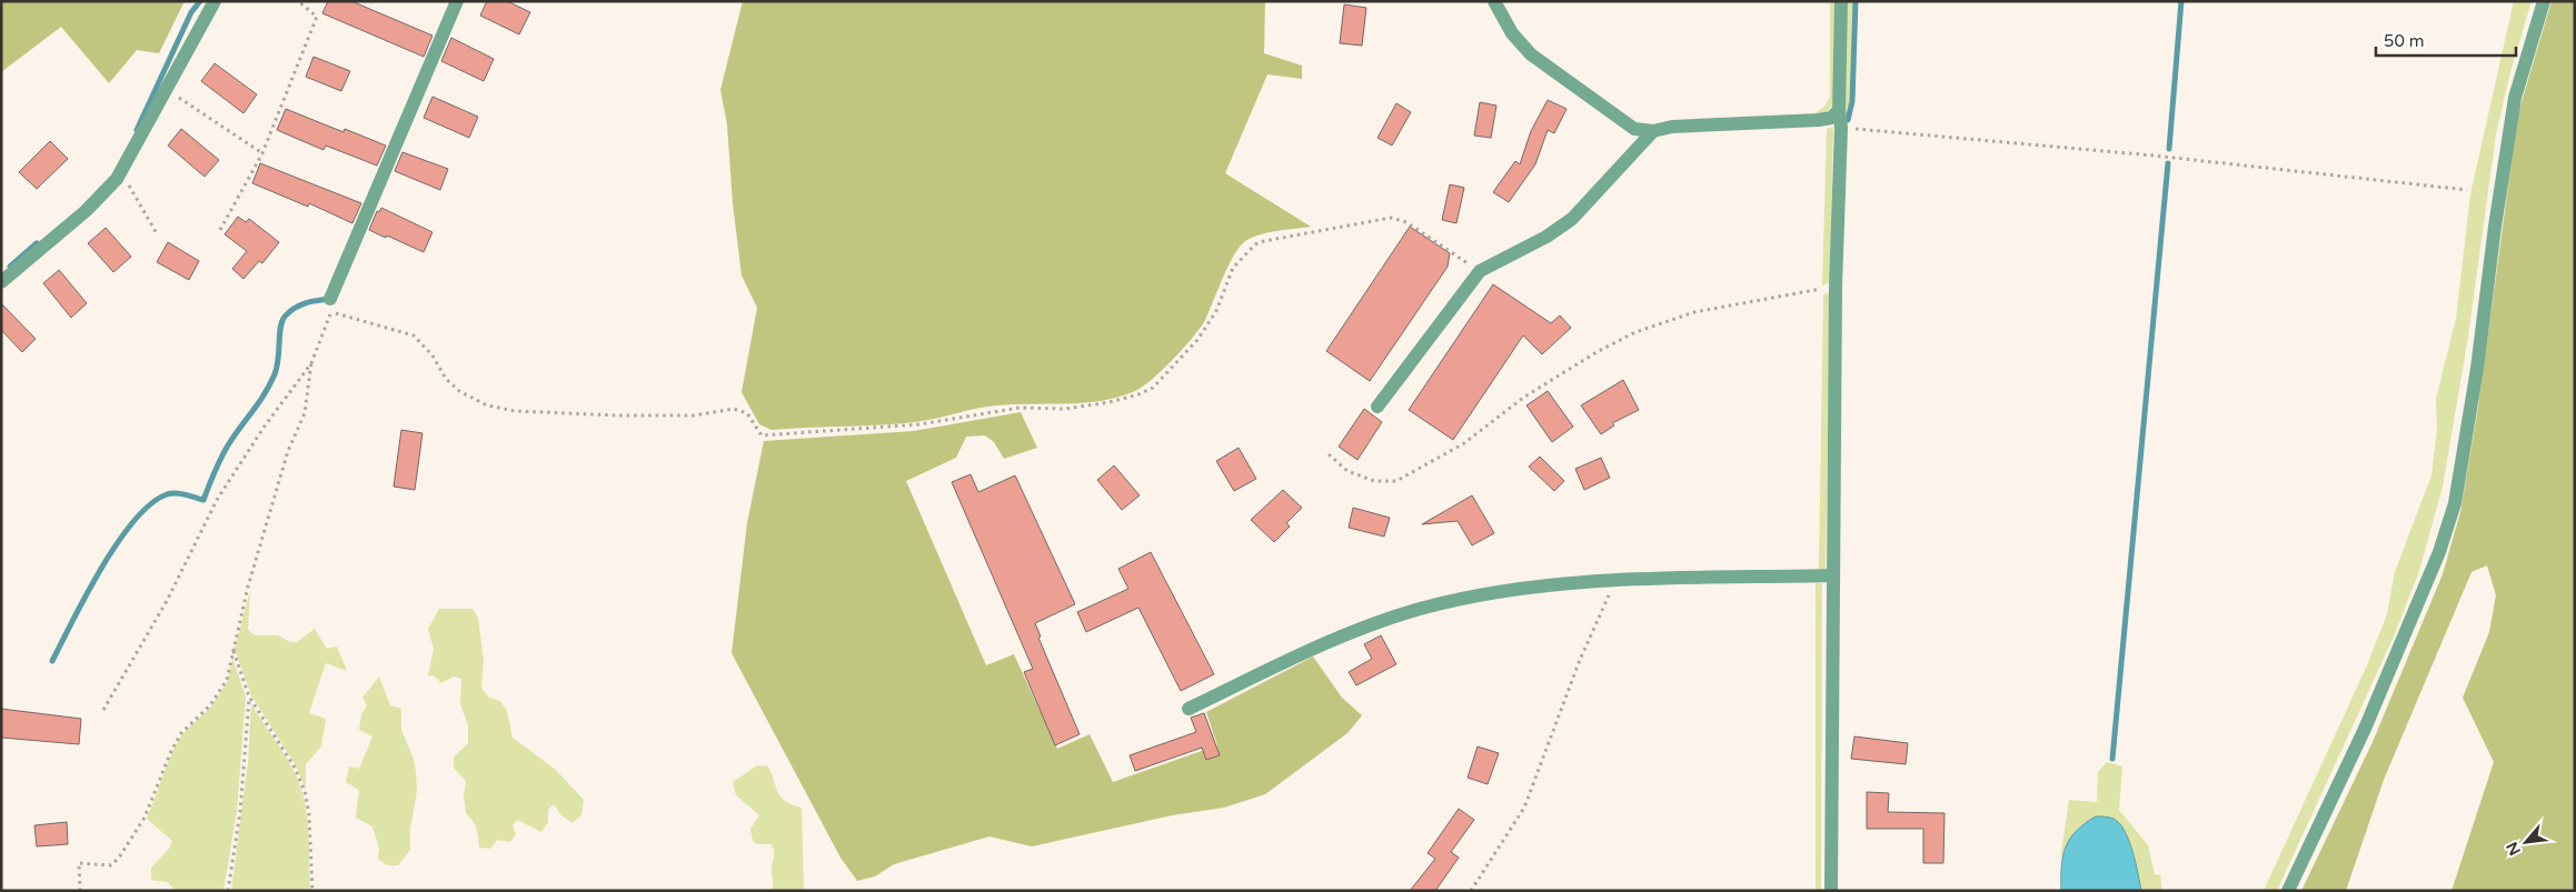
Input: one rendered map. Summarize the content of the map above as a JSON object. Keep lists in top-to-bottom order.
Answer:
{
  "scale_bar": "50 m",
  "north": "bottom left"
}
